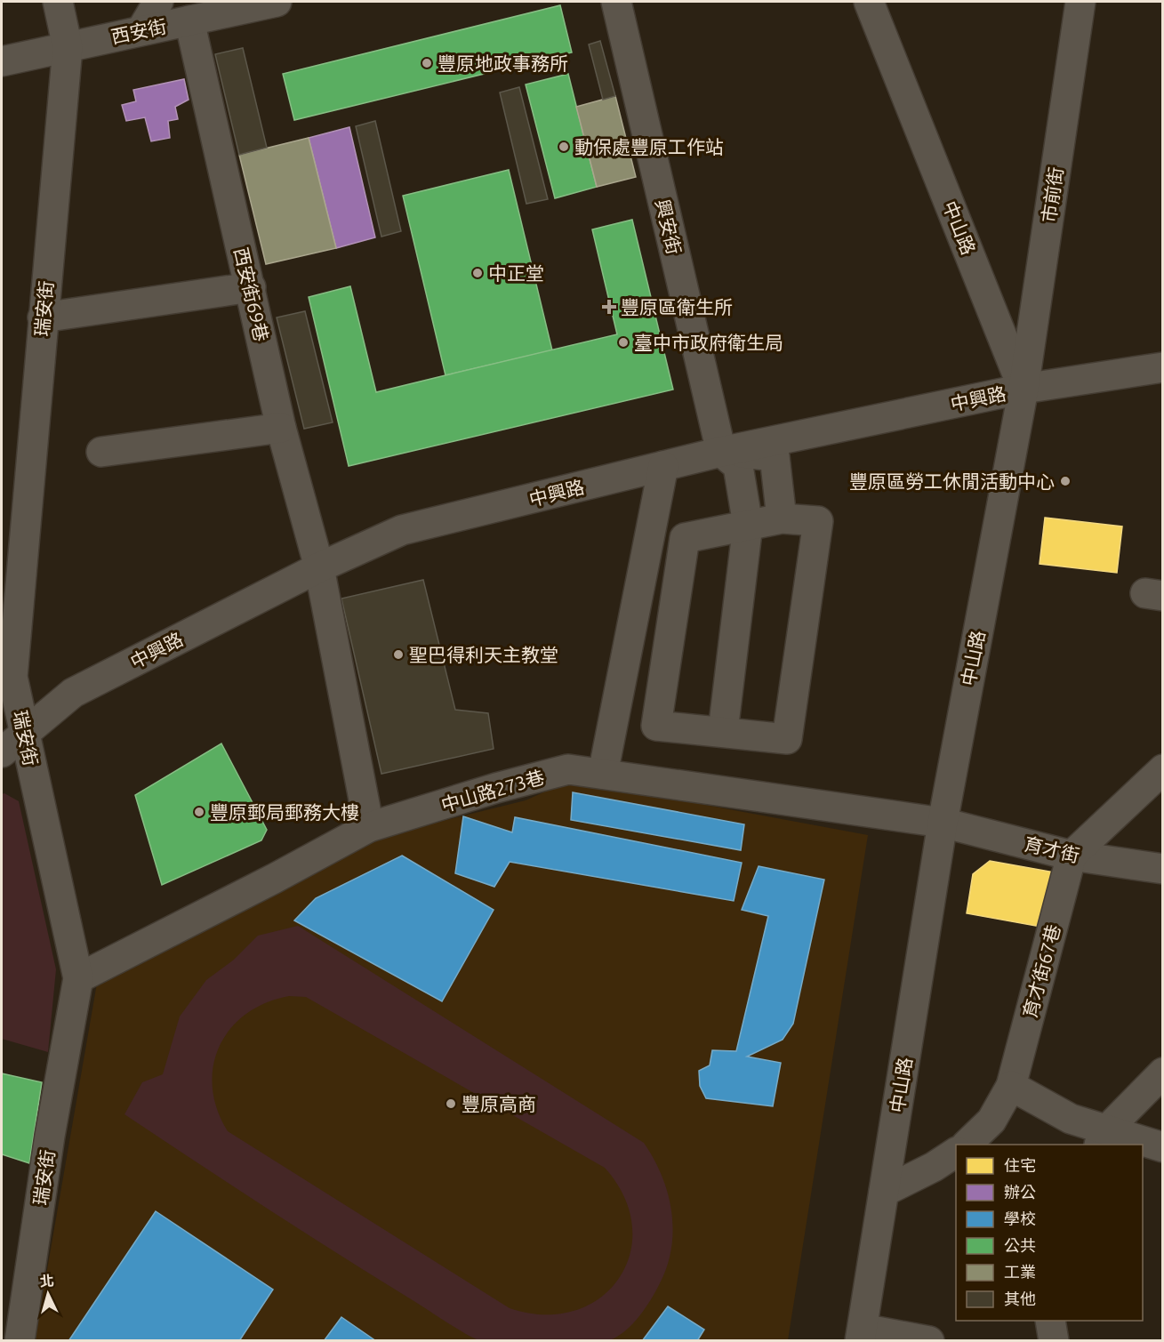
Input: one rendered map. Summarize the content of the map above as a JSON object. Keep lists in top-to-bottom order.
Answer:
{
  "streets": {
    "street": [
      "西安街",
      "市前街",
      "興安街",
      "中山路",
      "西安街69巷",
      "瑞安街",
      "中興路",
      "中山路273巷",
      "育才街",
      "育才街67巷"
    ]
  },
  "crossings": [
    ["西安街", "西安街69巷"],
    ["西安街", "瑞安街"],
    ["市前街", "中山路"],
    ["市前街", "中興路"],
    ["興安街", "中興路"],
    ["中山路", "中興路"],
    ["中山路", "中山路273巷"],
    ["中山路", "育才街"],
    ["西安街69巷", "中興路"],
    ["西安街69巷", "中山路273巷"],
    ["瑞安街", "中興路"],
    ["瑞安街", "中山路273巷"],
    ["中山路273巷", "育才街"],
    ["育才街", "育才街67巷"]
  ],
  "places": {
    "other": [
      "豐原地政事務所",
      "動保處豐原工作站",
      "中正堂",
      "臺中市政府衛生局",
      "豐原區勞工休閒活動中心",
      "聖巴得利天主教堂",
      "豐原郵局郵務大樓",
      "豐原高商"
    ],
    "health": ["豐原區衛生所"]
  },
  "legend": [
    "住宅",
    "辦公",
    "學校",
    "公共",
    "工業",
    "其他"
  ],
  "north": "top"
}
